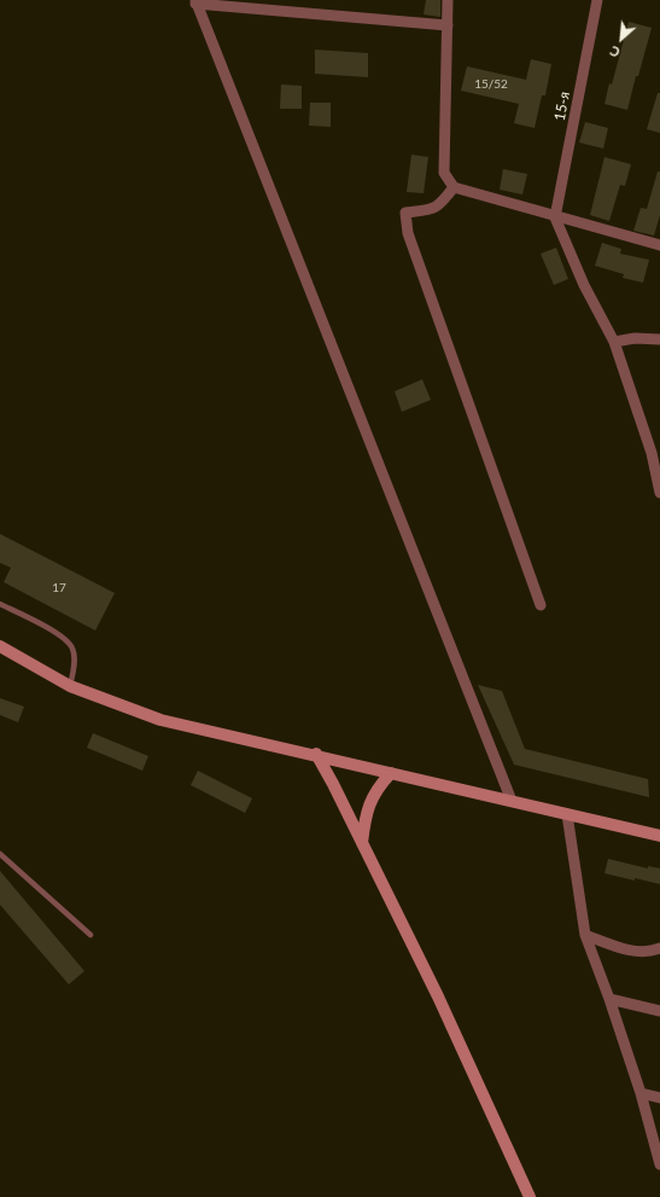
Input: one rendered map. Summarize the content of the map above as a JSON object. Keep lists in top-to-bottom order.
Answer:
{
  "streets": {
    "street": ["15-я"]
  },
  "house_numbers": ["15/52", "17"],
  "north": "bottom left"
}
